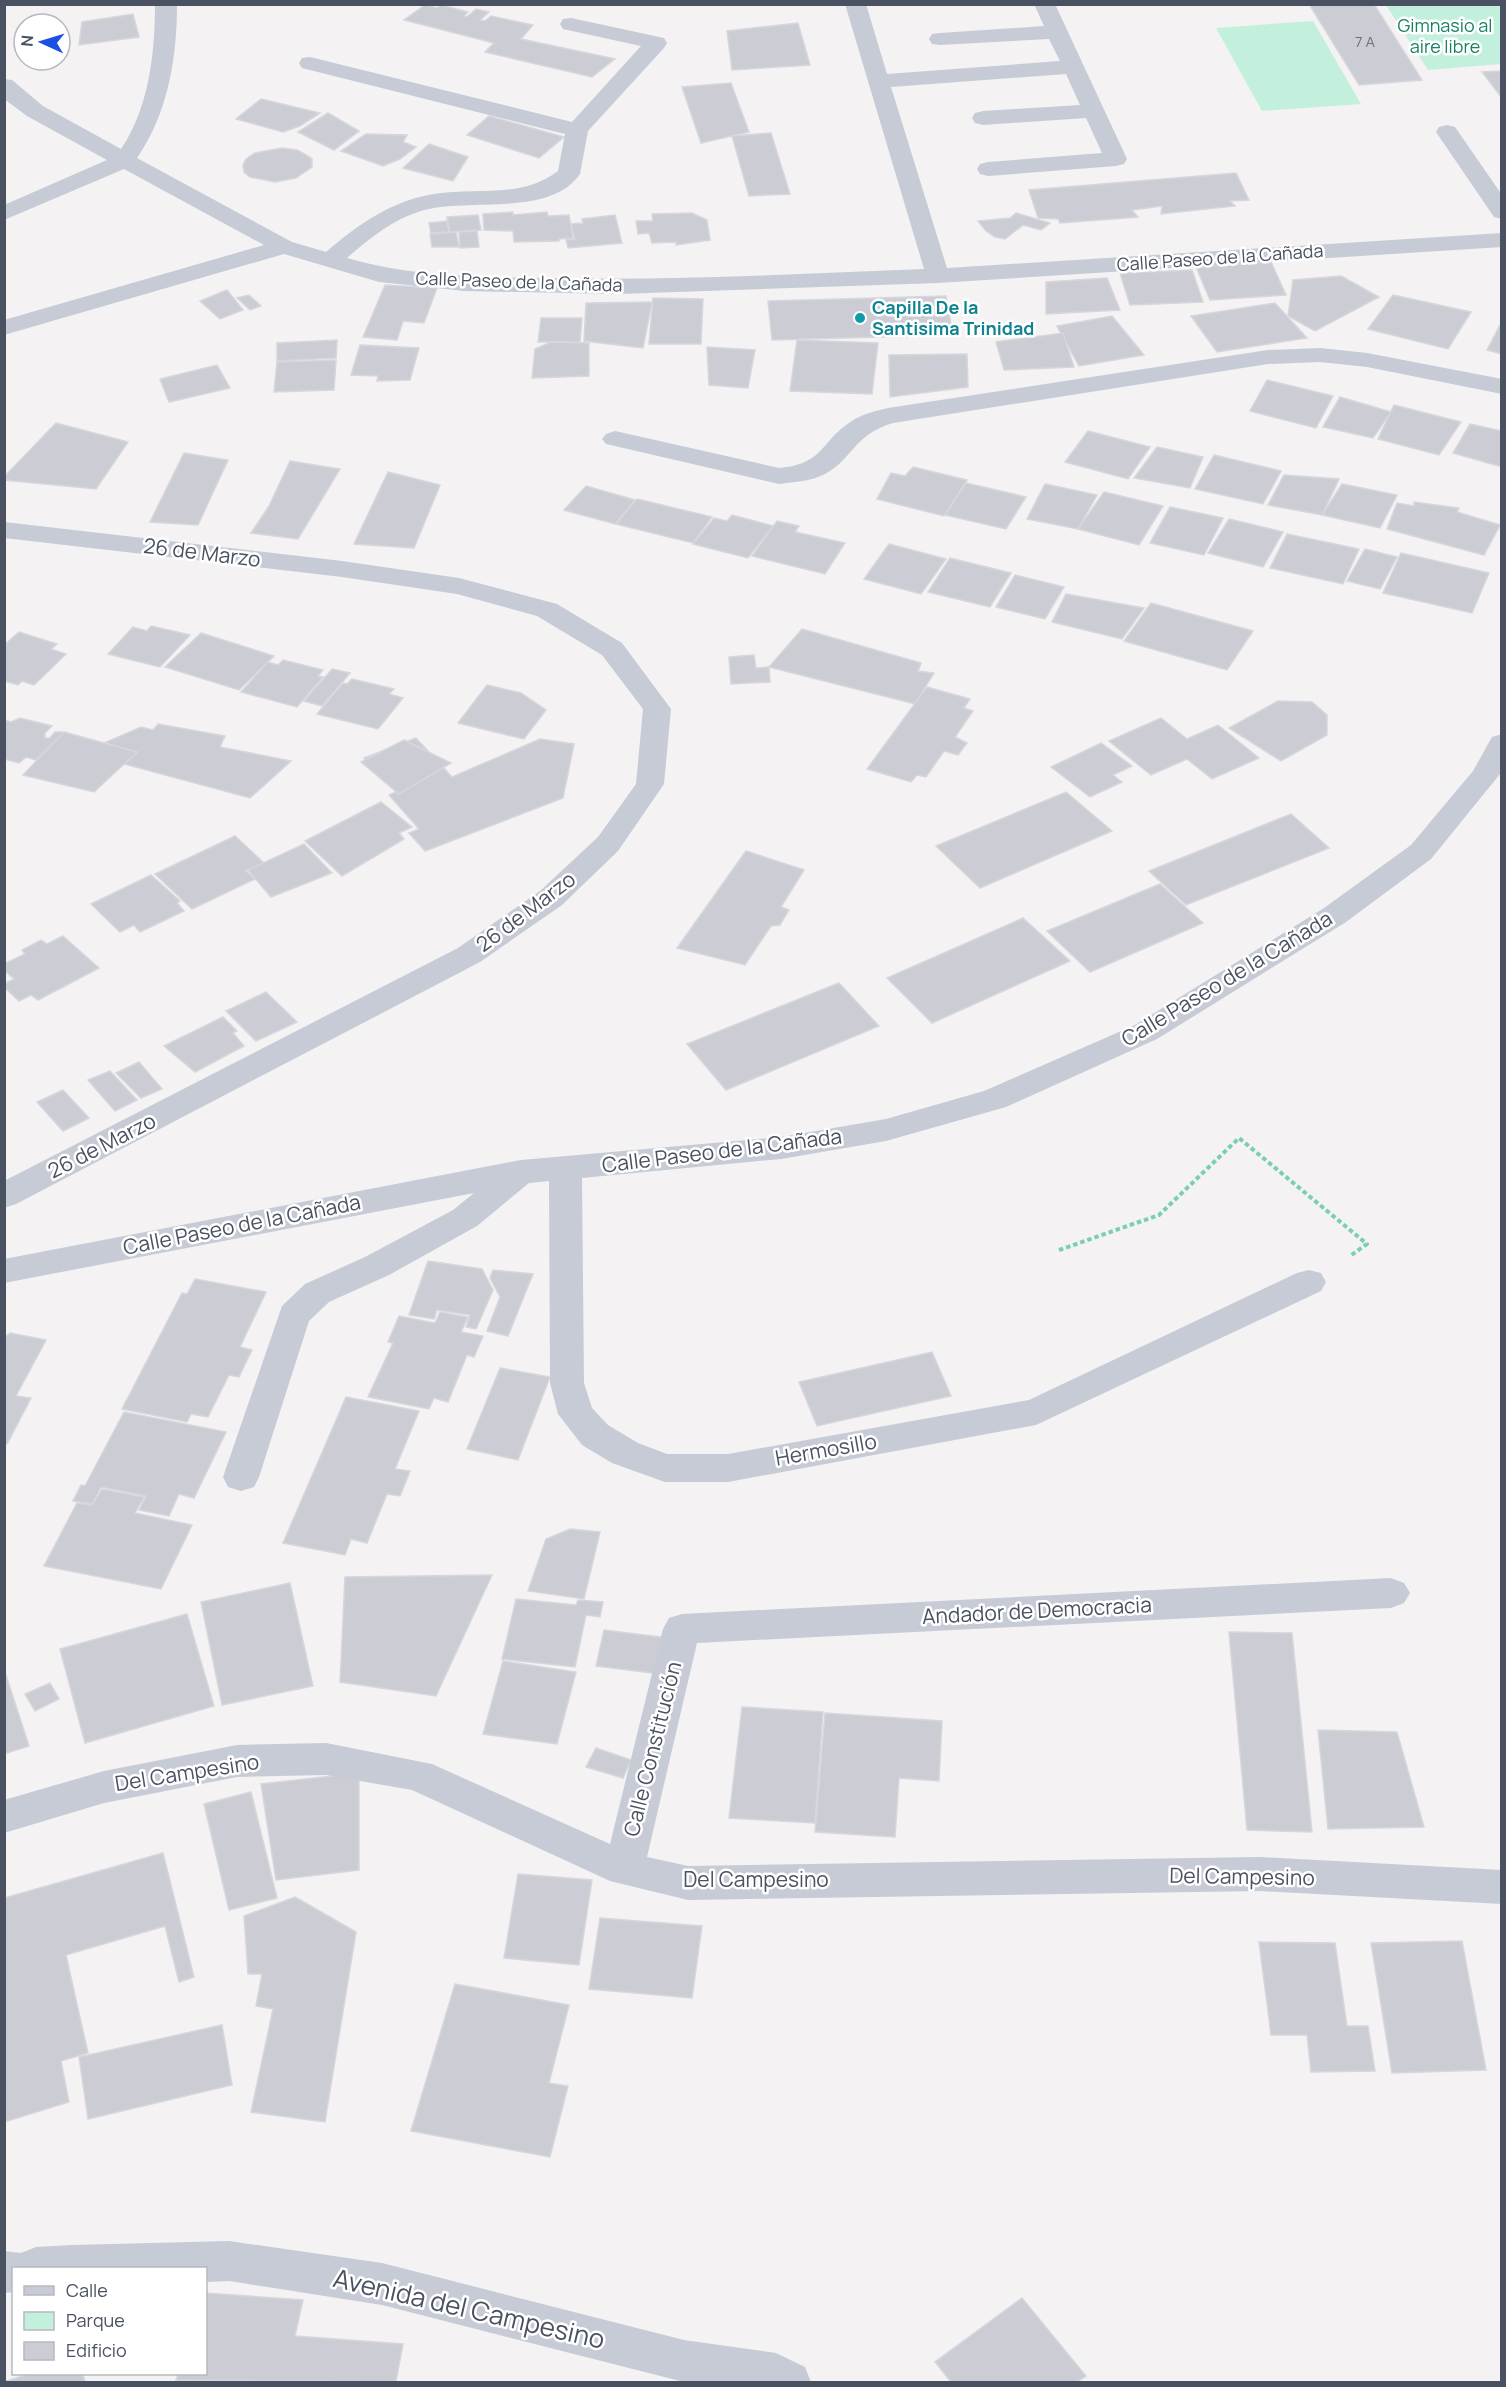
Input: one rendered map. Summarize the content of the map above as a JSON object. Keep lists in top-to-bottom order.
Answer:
{
  "streets": {
    "street": [
      "Calle Paseo de la Cañada",
      "26 de Marzo",
      "Hermosillo",
      "Andador de Democracia",
      "Calle Constitución",
      "Del Campesino",
      "Avenida del Campesino"
    ]
  },
  "crossings": [
    ["Calle Paseo de la Cañada", "Hermosillo"],
    ["Andador de Democracia", "Calle Constitución"],
    ["Calle Constitución", "Del Campesino"]
  ],
  "parks": ["Gimnasio al aire libre"],
  "places": ["Capilla De la Santisima Trinidad"],
  "house_numbers": ["7 A"],
  "legend": ["Calle", "Parque", "Edificio"],
  "north": "left"
}
